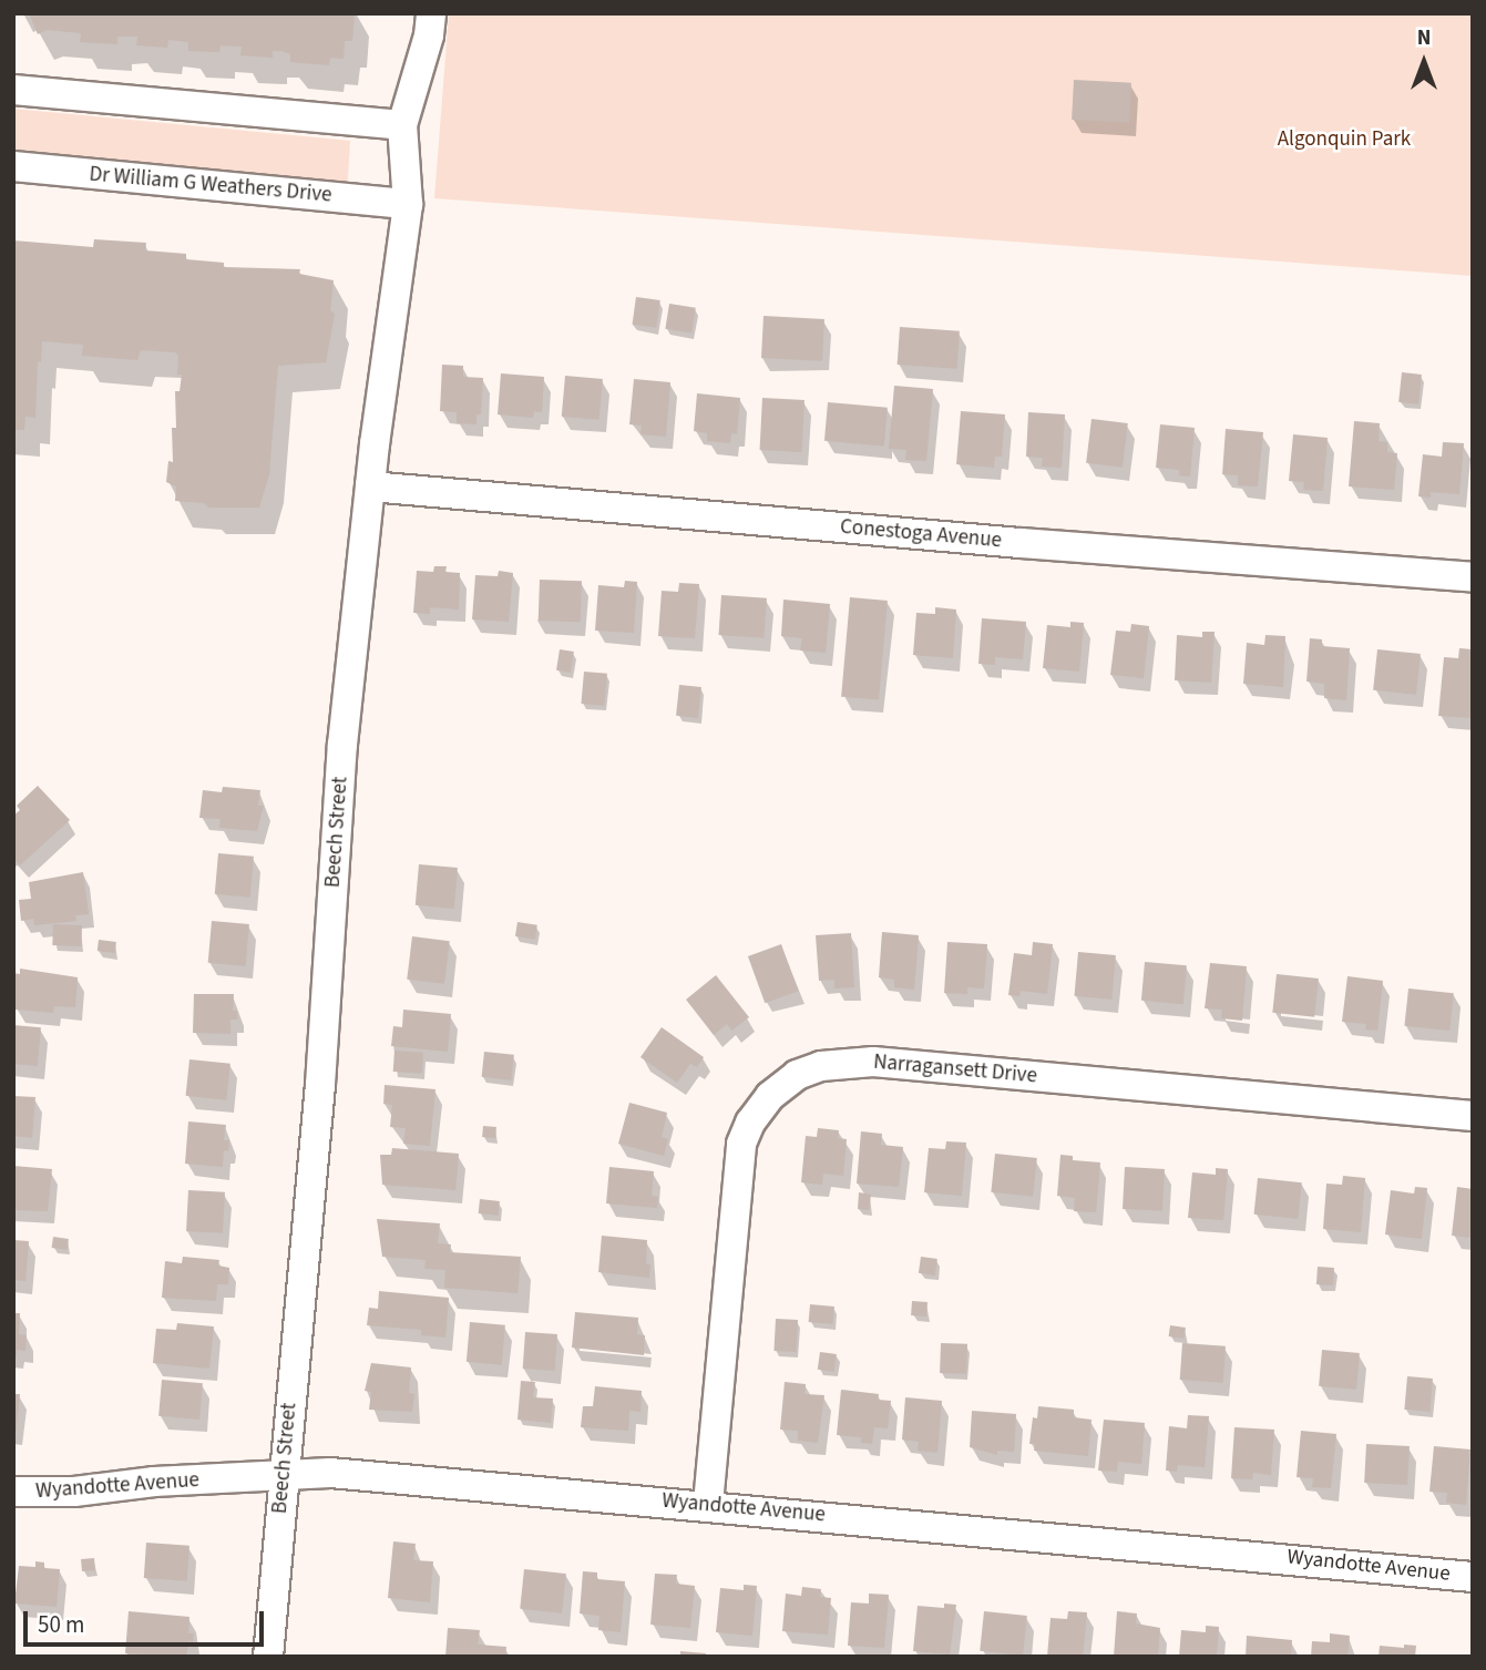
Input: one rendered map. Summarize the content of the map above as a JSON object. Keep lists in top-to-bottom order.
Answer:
{
  "streets": {
    "street": [
      "Dr William G Weathers Drive",
      "Conestoga Avenue",
      "Beech Street",
      "Narragansett Drive",
      "Wyandotte Avenue"
    ]
  },
  "crossings": [
    ["Dr William G Weathers Drive", "Beech Street"],
    ["Conestoga Avenue", "Beech Street"],
    ["Beech Street", "Wyandotte Avenue"],
    ["Narragansett Drive", "Wyandotte Avenue"]
  ],
  "parks": ["Algonquin Park"],
  "scale_bar": "50 m",
  "north": "top"
}
